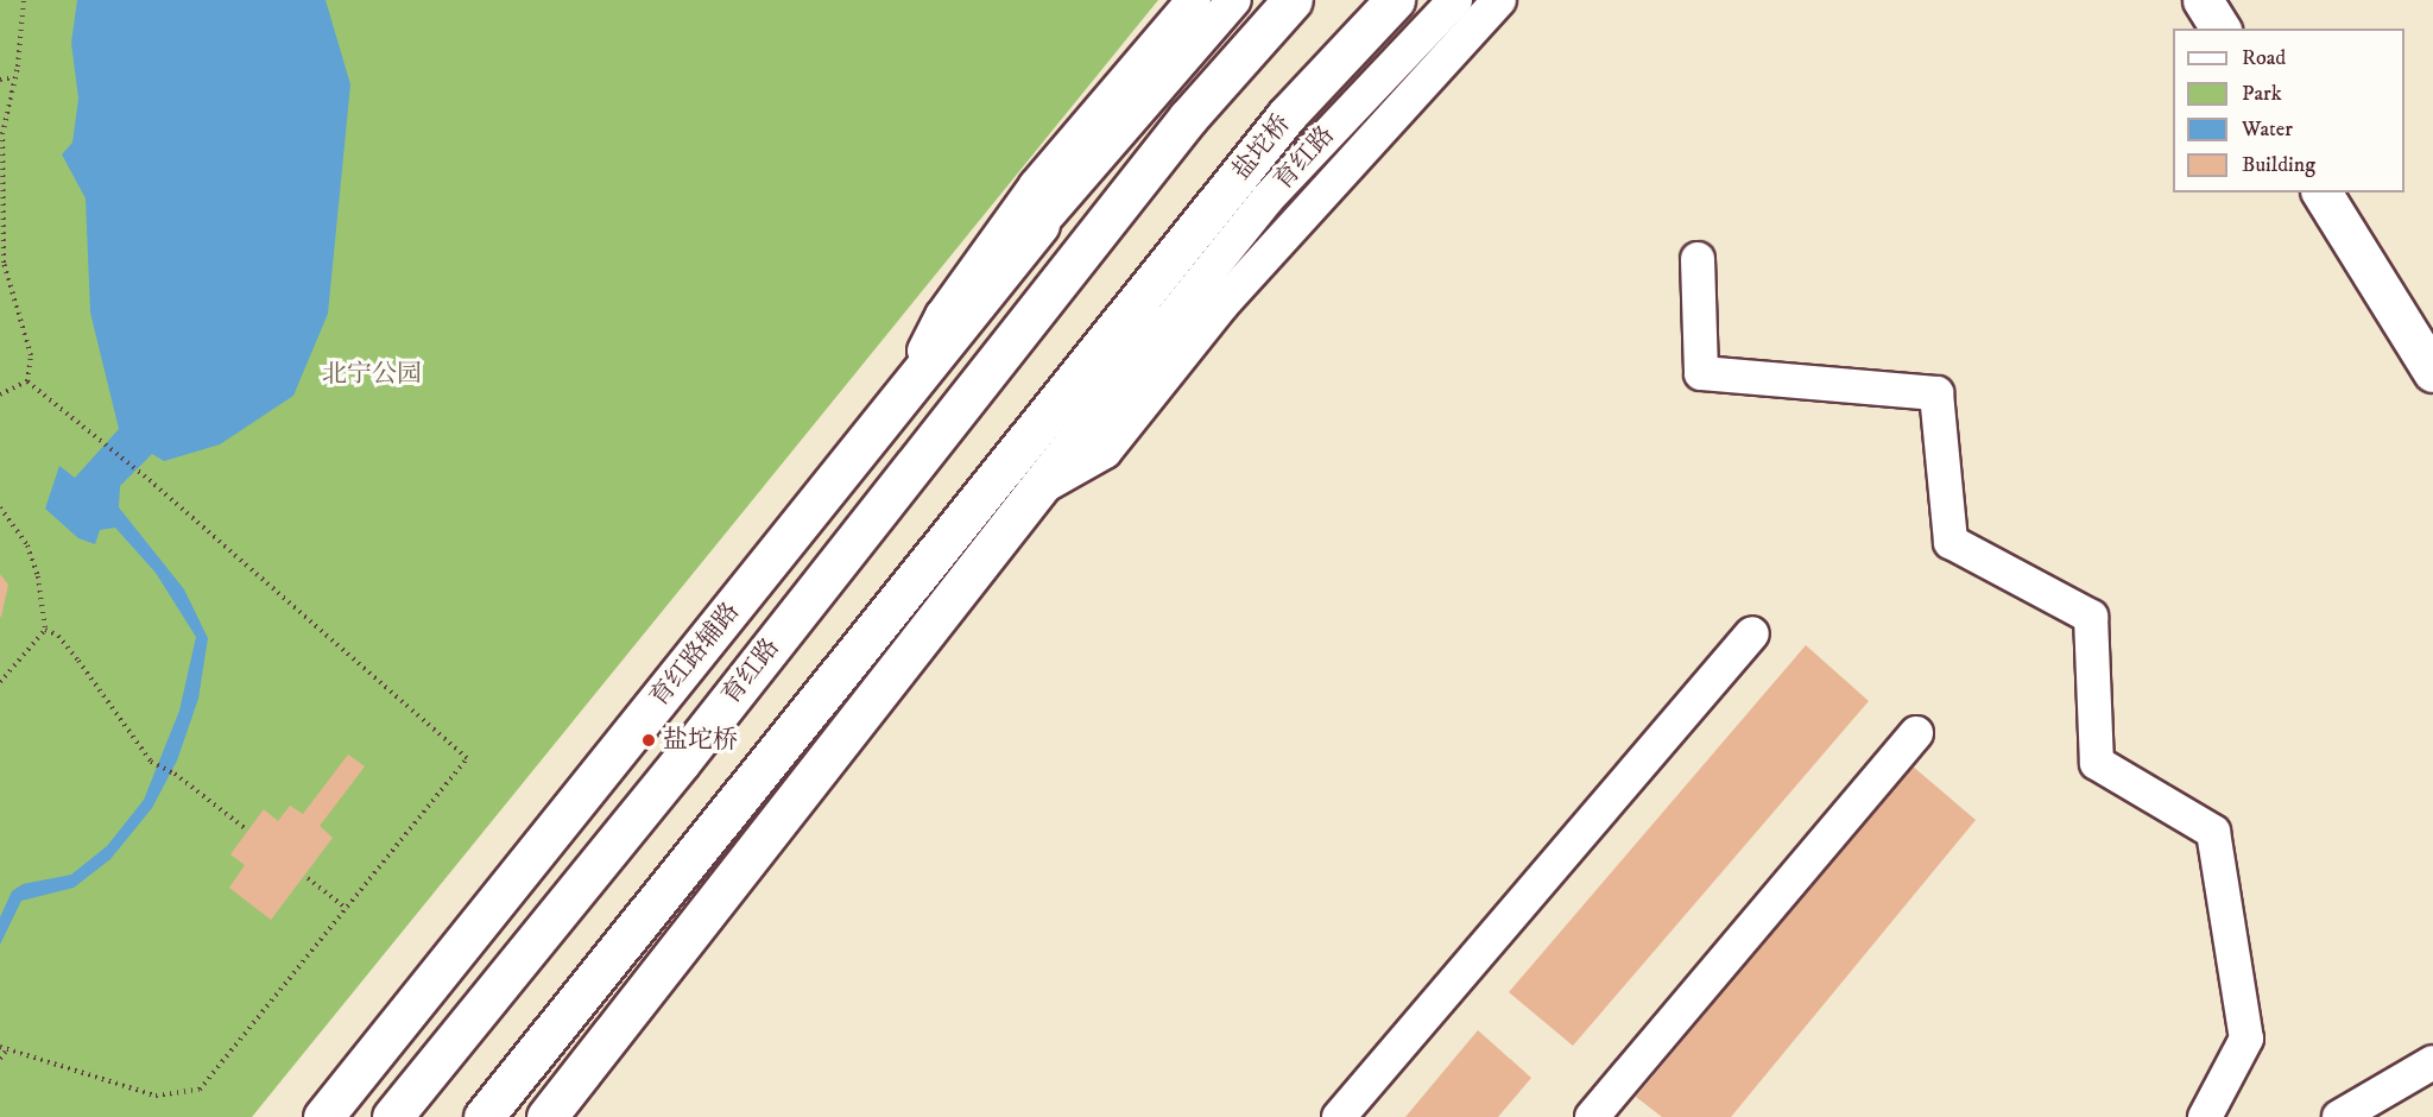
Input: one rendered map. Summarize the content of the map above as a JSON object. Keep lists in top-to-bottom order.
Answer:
{
  "streets": {
    "main road": ["盐坨桥", "育红路", "育红路辅路"]
  },
  "parks": ["北宁公园"],
  "places": ["盐坨桥"],
  "legend": [
    "Road",
    "Park",
    "Water",
    "Building"
  ]
}
